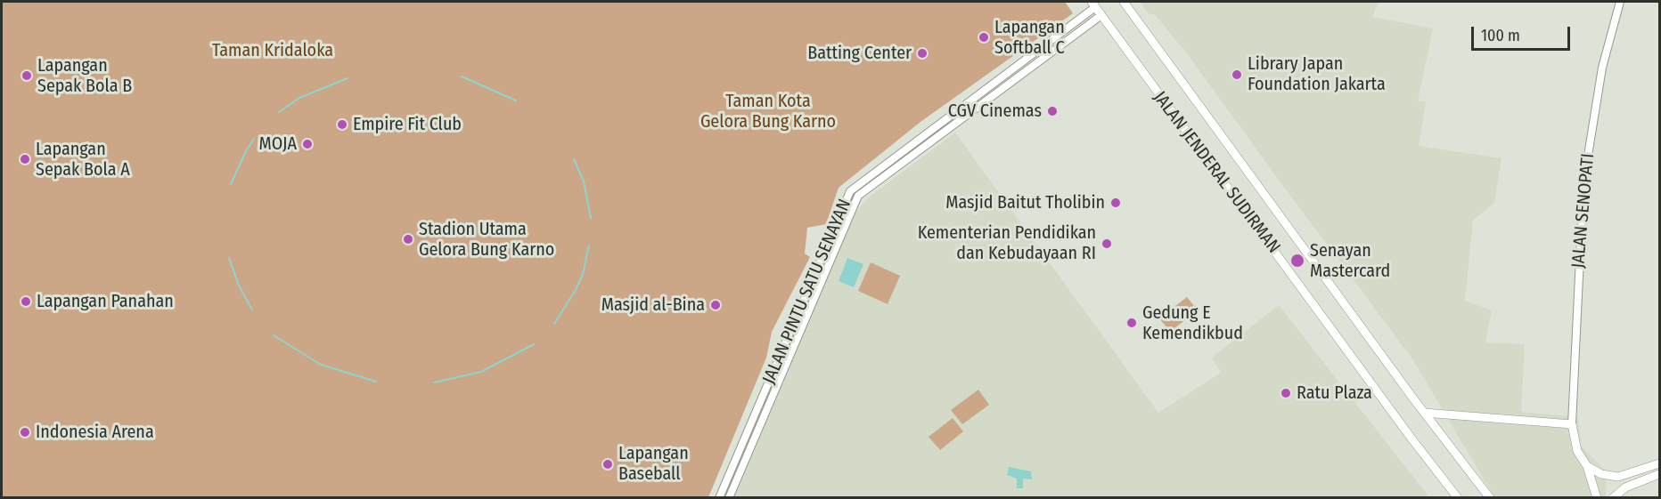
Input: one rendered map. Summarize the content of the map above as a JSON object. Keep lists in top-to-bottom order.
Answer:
{
  "streets": {
    "main road": ["JALAN JENDERAL SUDIRMAN", "JALAN SENOPATI", "JALAN PINTU SATU SENAYAN"]
  },
  "crossings": [
    ["JALAN JENDERAL SUDIRMAN", "JALAN PINTU SATU SENAYAN"]
  ],
  "parks": ["Taman Kridaloka", "Taman Kota Gelora Bung Karno"],
  "places": [
    "Lapangan Softball C",
    "Batting Center",
    "Library Japan Foundation Jakarta",
    "Lapangan Sepak Bola B",
    "CGV Cinemas",
    "Empire Fit Club",
    "MOJA",
    "Lapangan Sepak Bola A",
    "Masjid Baitut Tholibin",
    "Stadion Utama Gelora Bung Karno",
    "Kementerian Pendidikan dan Kebudayaan RI",
    "Senayan Mastercard",
    "Lapangan Panahan",
    "Masjid al-Bina",
    "Gedung E Kemendikbud",
    "Ratu Plaza",
    "Indonesia Arena",
    "Lapangan Baseball"
  ],
  "scale_bar": "100 m"
}
